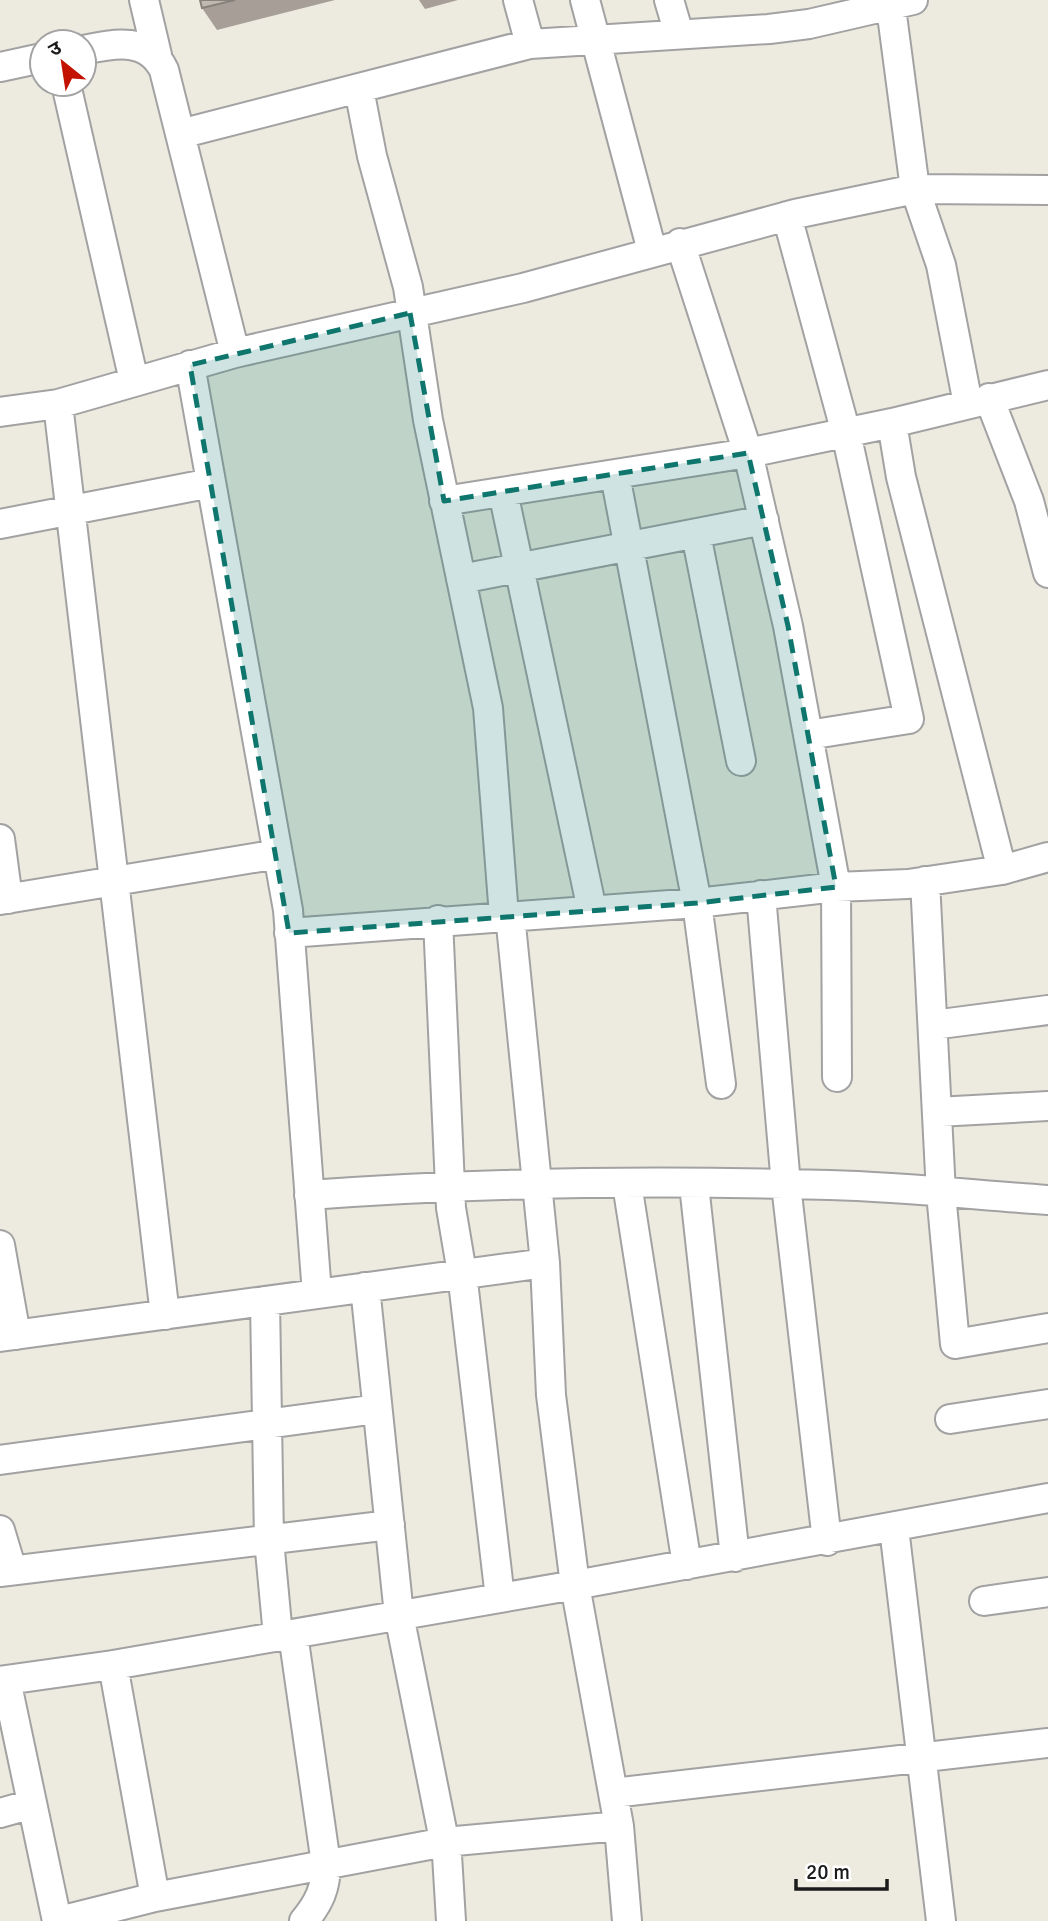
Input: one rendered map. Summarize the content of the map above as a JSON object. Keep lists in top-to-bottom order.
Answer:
{
  "scale_bar": "20 m",
  "north": "top left"
}
